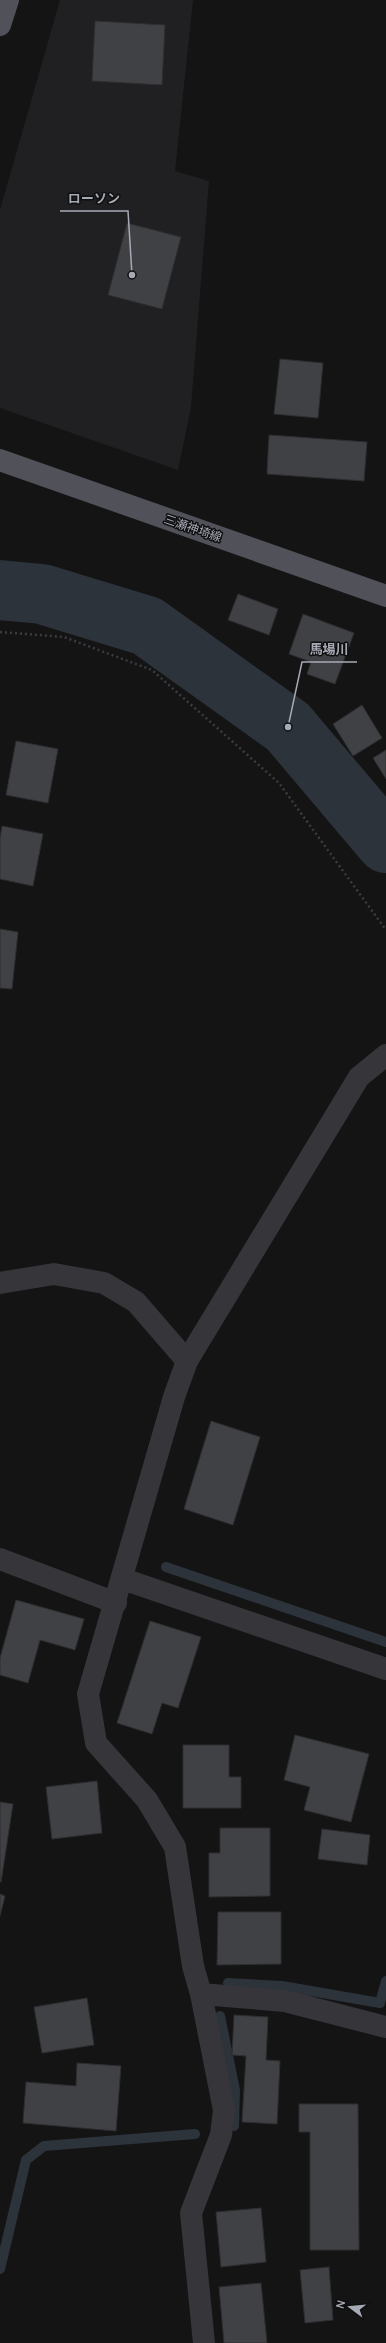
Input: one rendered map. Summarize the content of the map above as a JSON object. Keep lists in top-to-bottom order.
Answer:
{
  "streets": {
    "main road": ["三瀬神埼線"]
  },
  "places": ["ローソン", "馬場川"],
  "north": "left"
}
